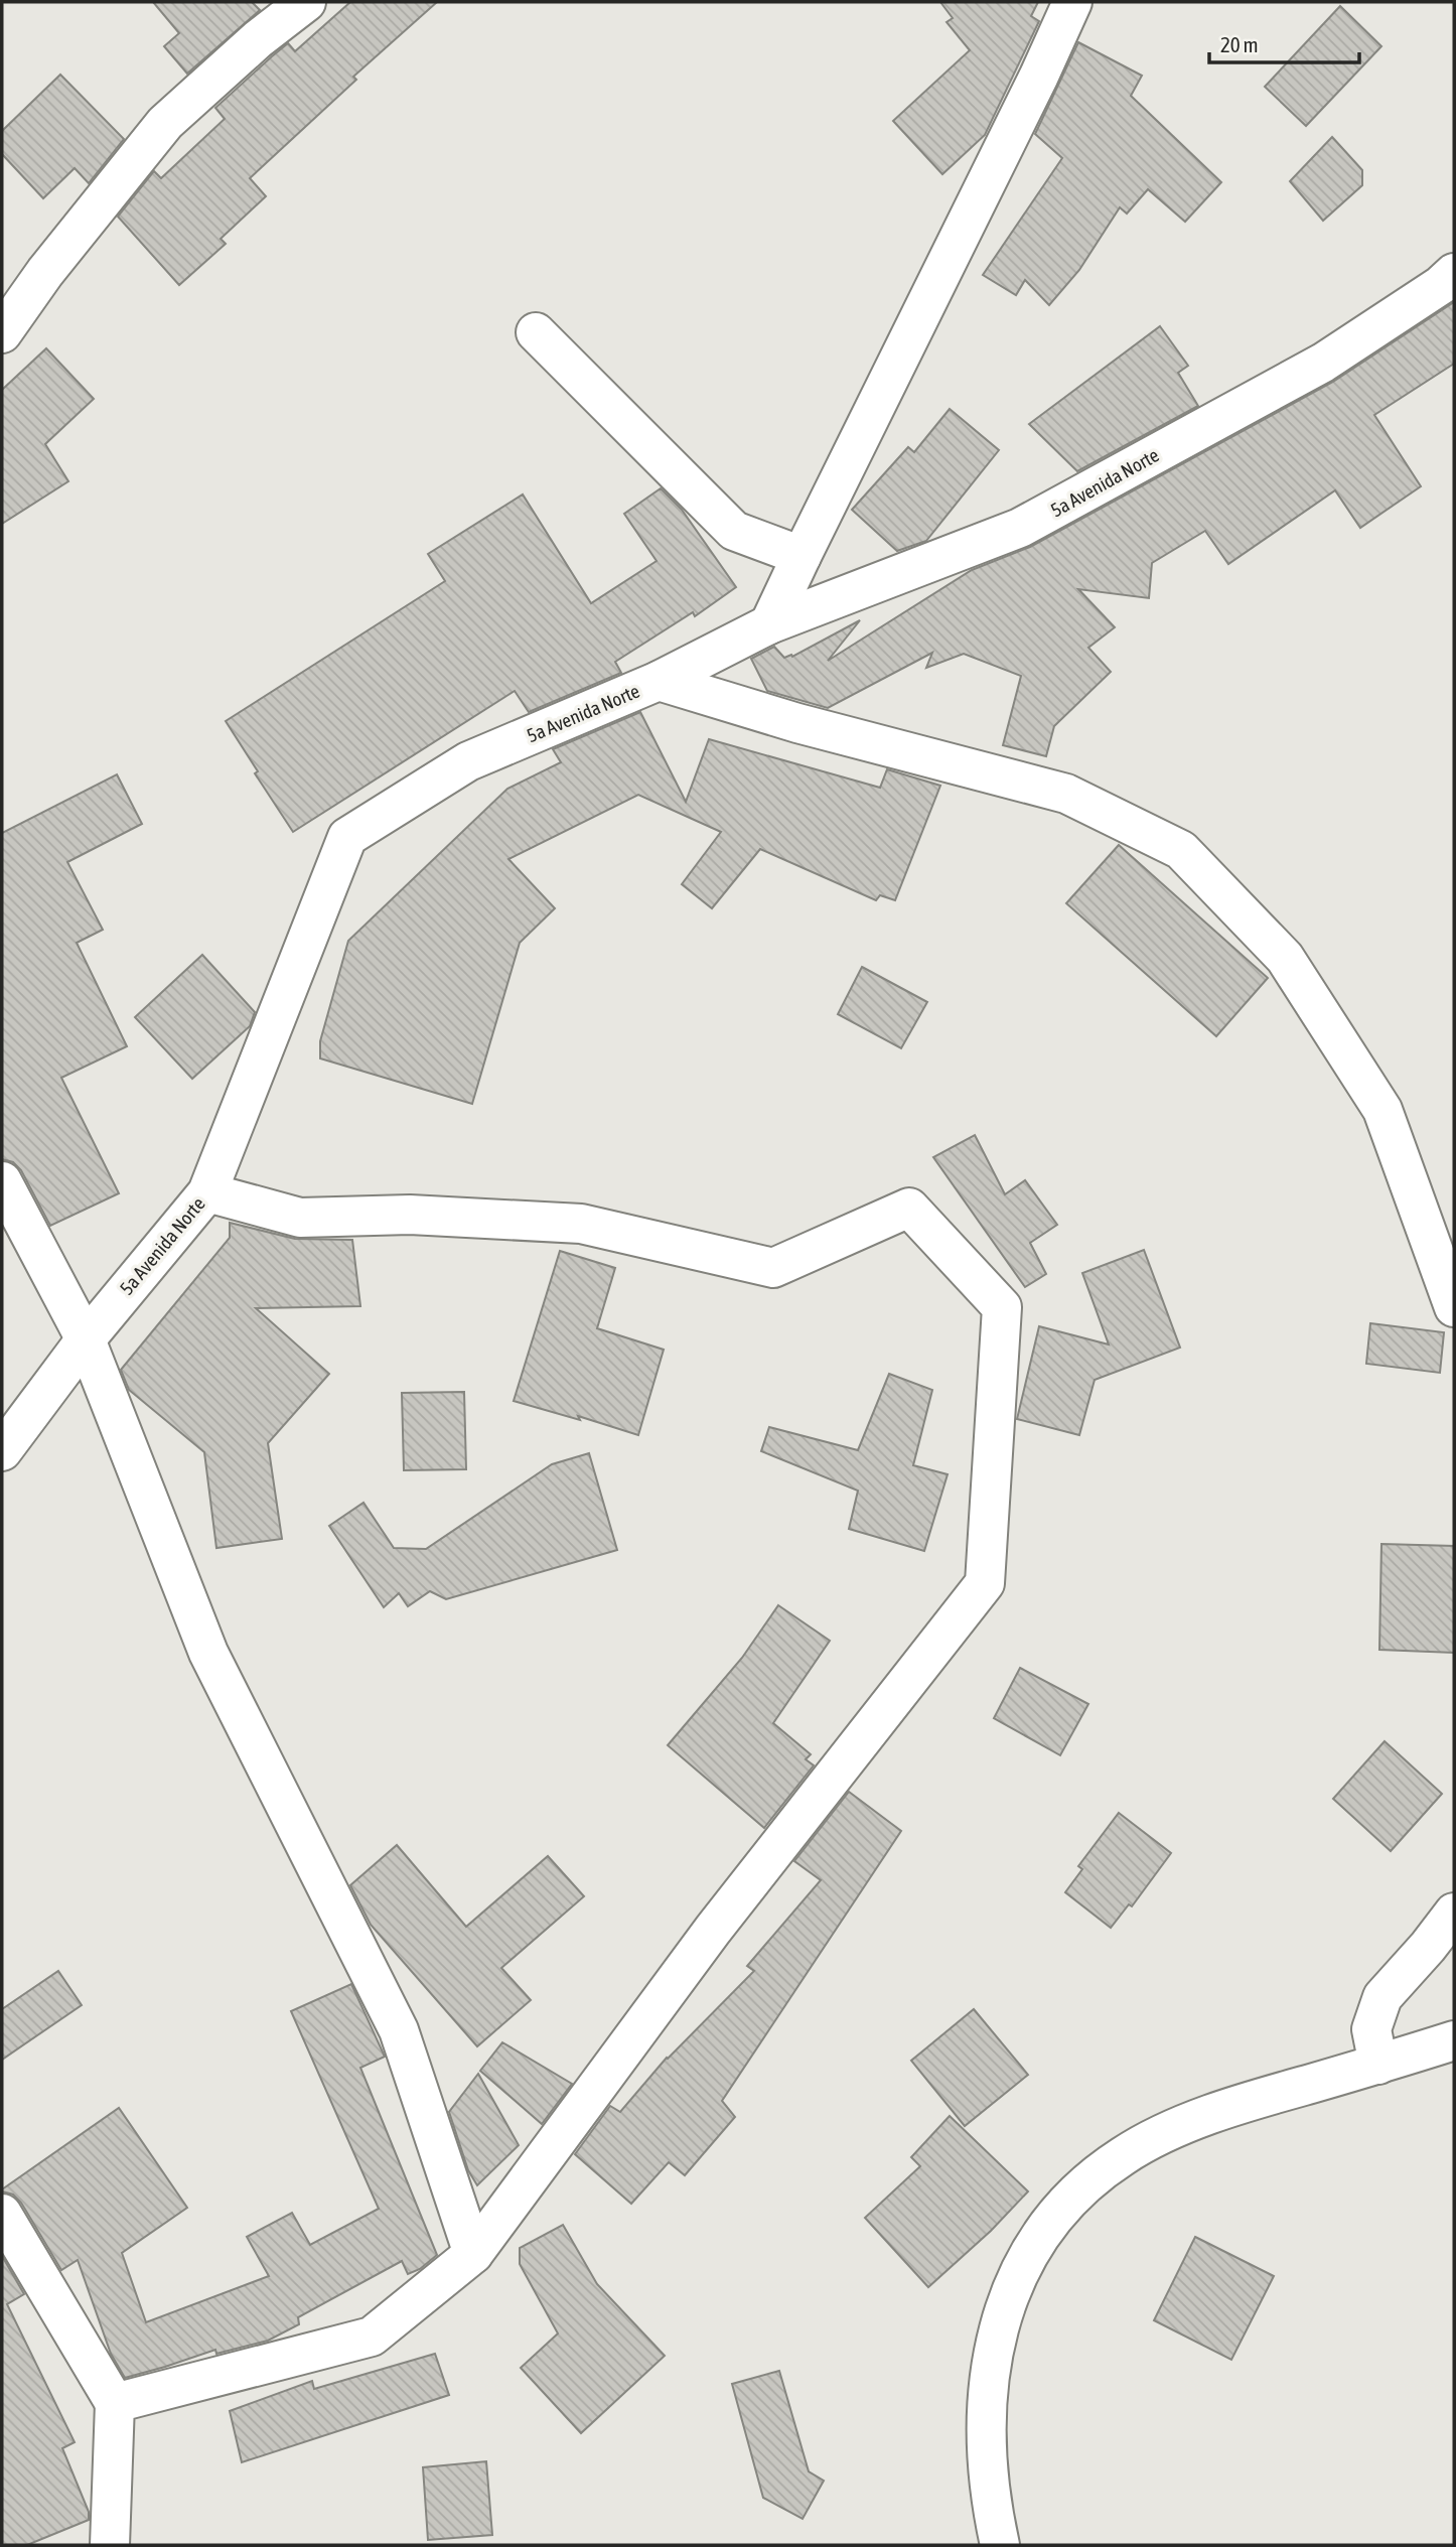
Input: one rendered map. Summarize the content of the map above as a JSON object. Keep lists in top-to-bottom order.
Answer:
{
  "streets": {
    "street": ["5a Avenida Norte"]
  },
  "scale_bar": "20 m"
}
